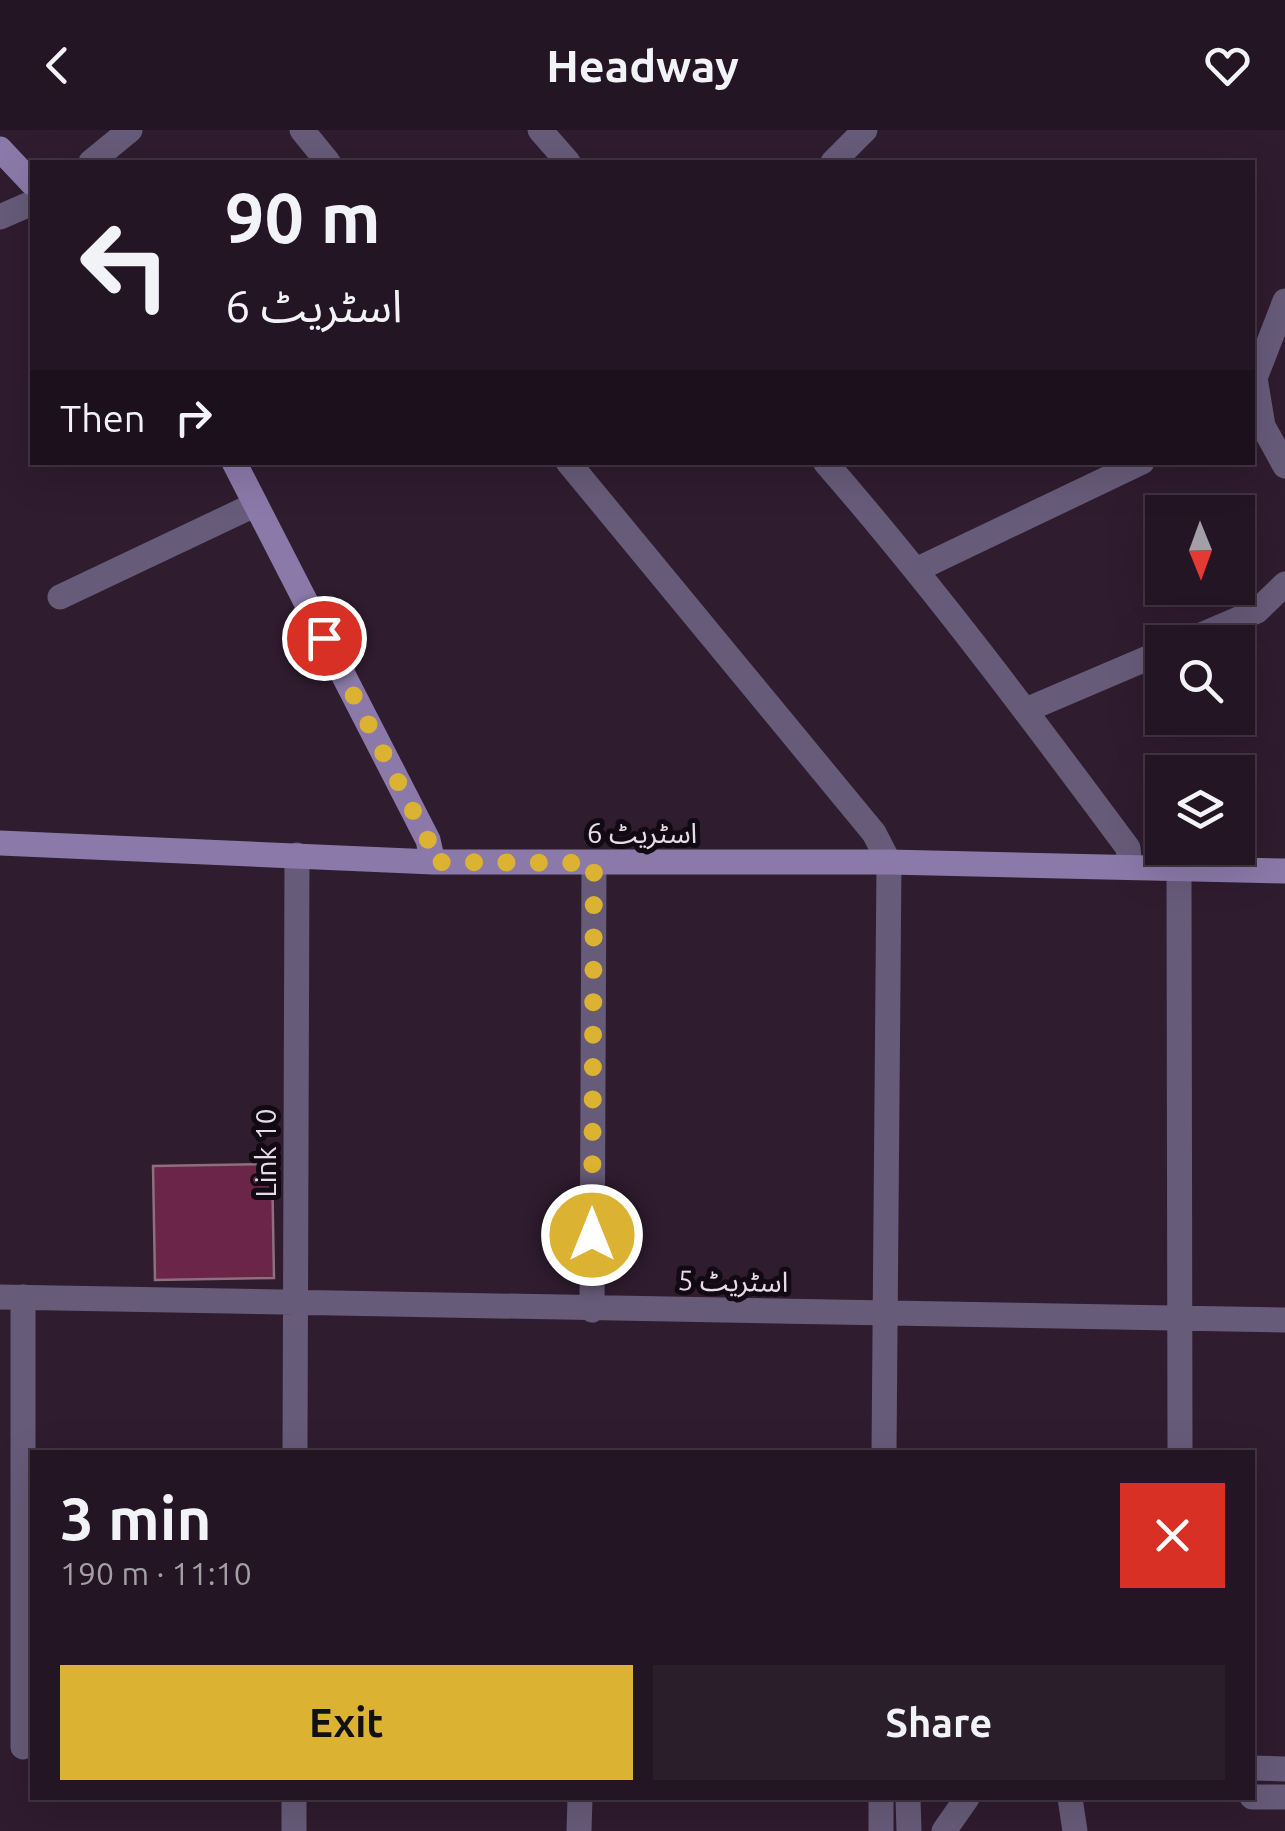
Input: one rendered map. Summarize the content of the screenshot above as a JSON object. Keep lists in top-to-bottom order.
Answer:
{
  "streets": {
    "street": ["اسٹریٹ 6", "Link 10", "اسٹریٹ 5"]
  },
  "crossings": [
    ["اسٹریٹ 6", "Link 10"],
    ["Link 10", "اسٹریٹ 5"]
  ],
  "north": "bottom",
  "page": {
    "header": "Headway",
    "turn": ["90 m", "اسٹریٹ 6"],
    "then": "Then",
    "heading": ["3 min", "190 m · 11:10"],
    "buttons": ["Exit", "Share"]
  }
}
